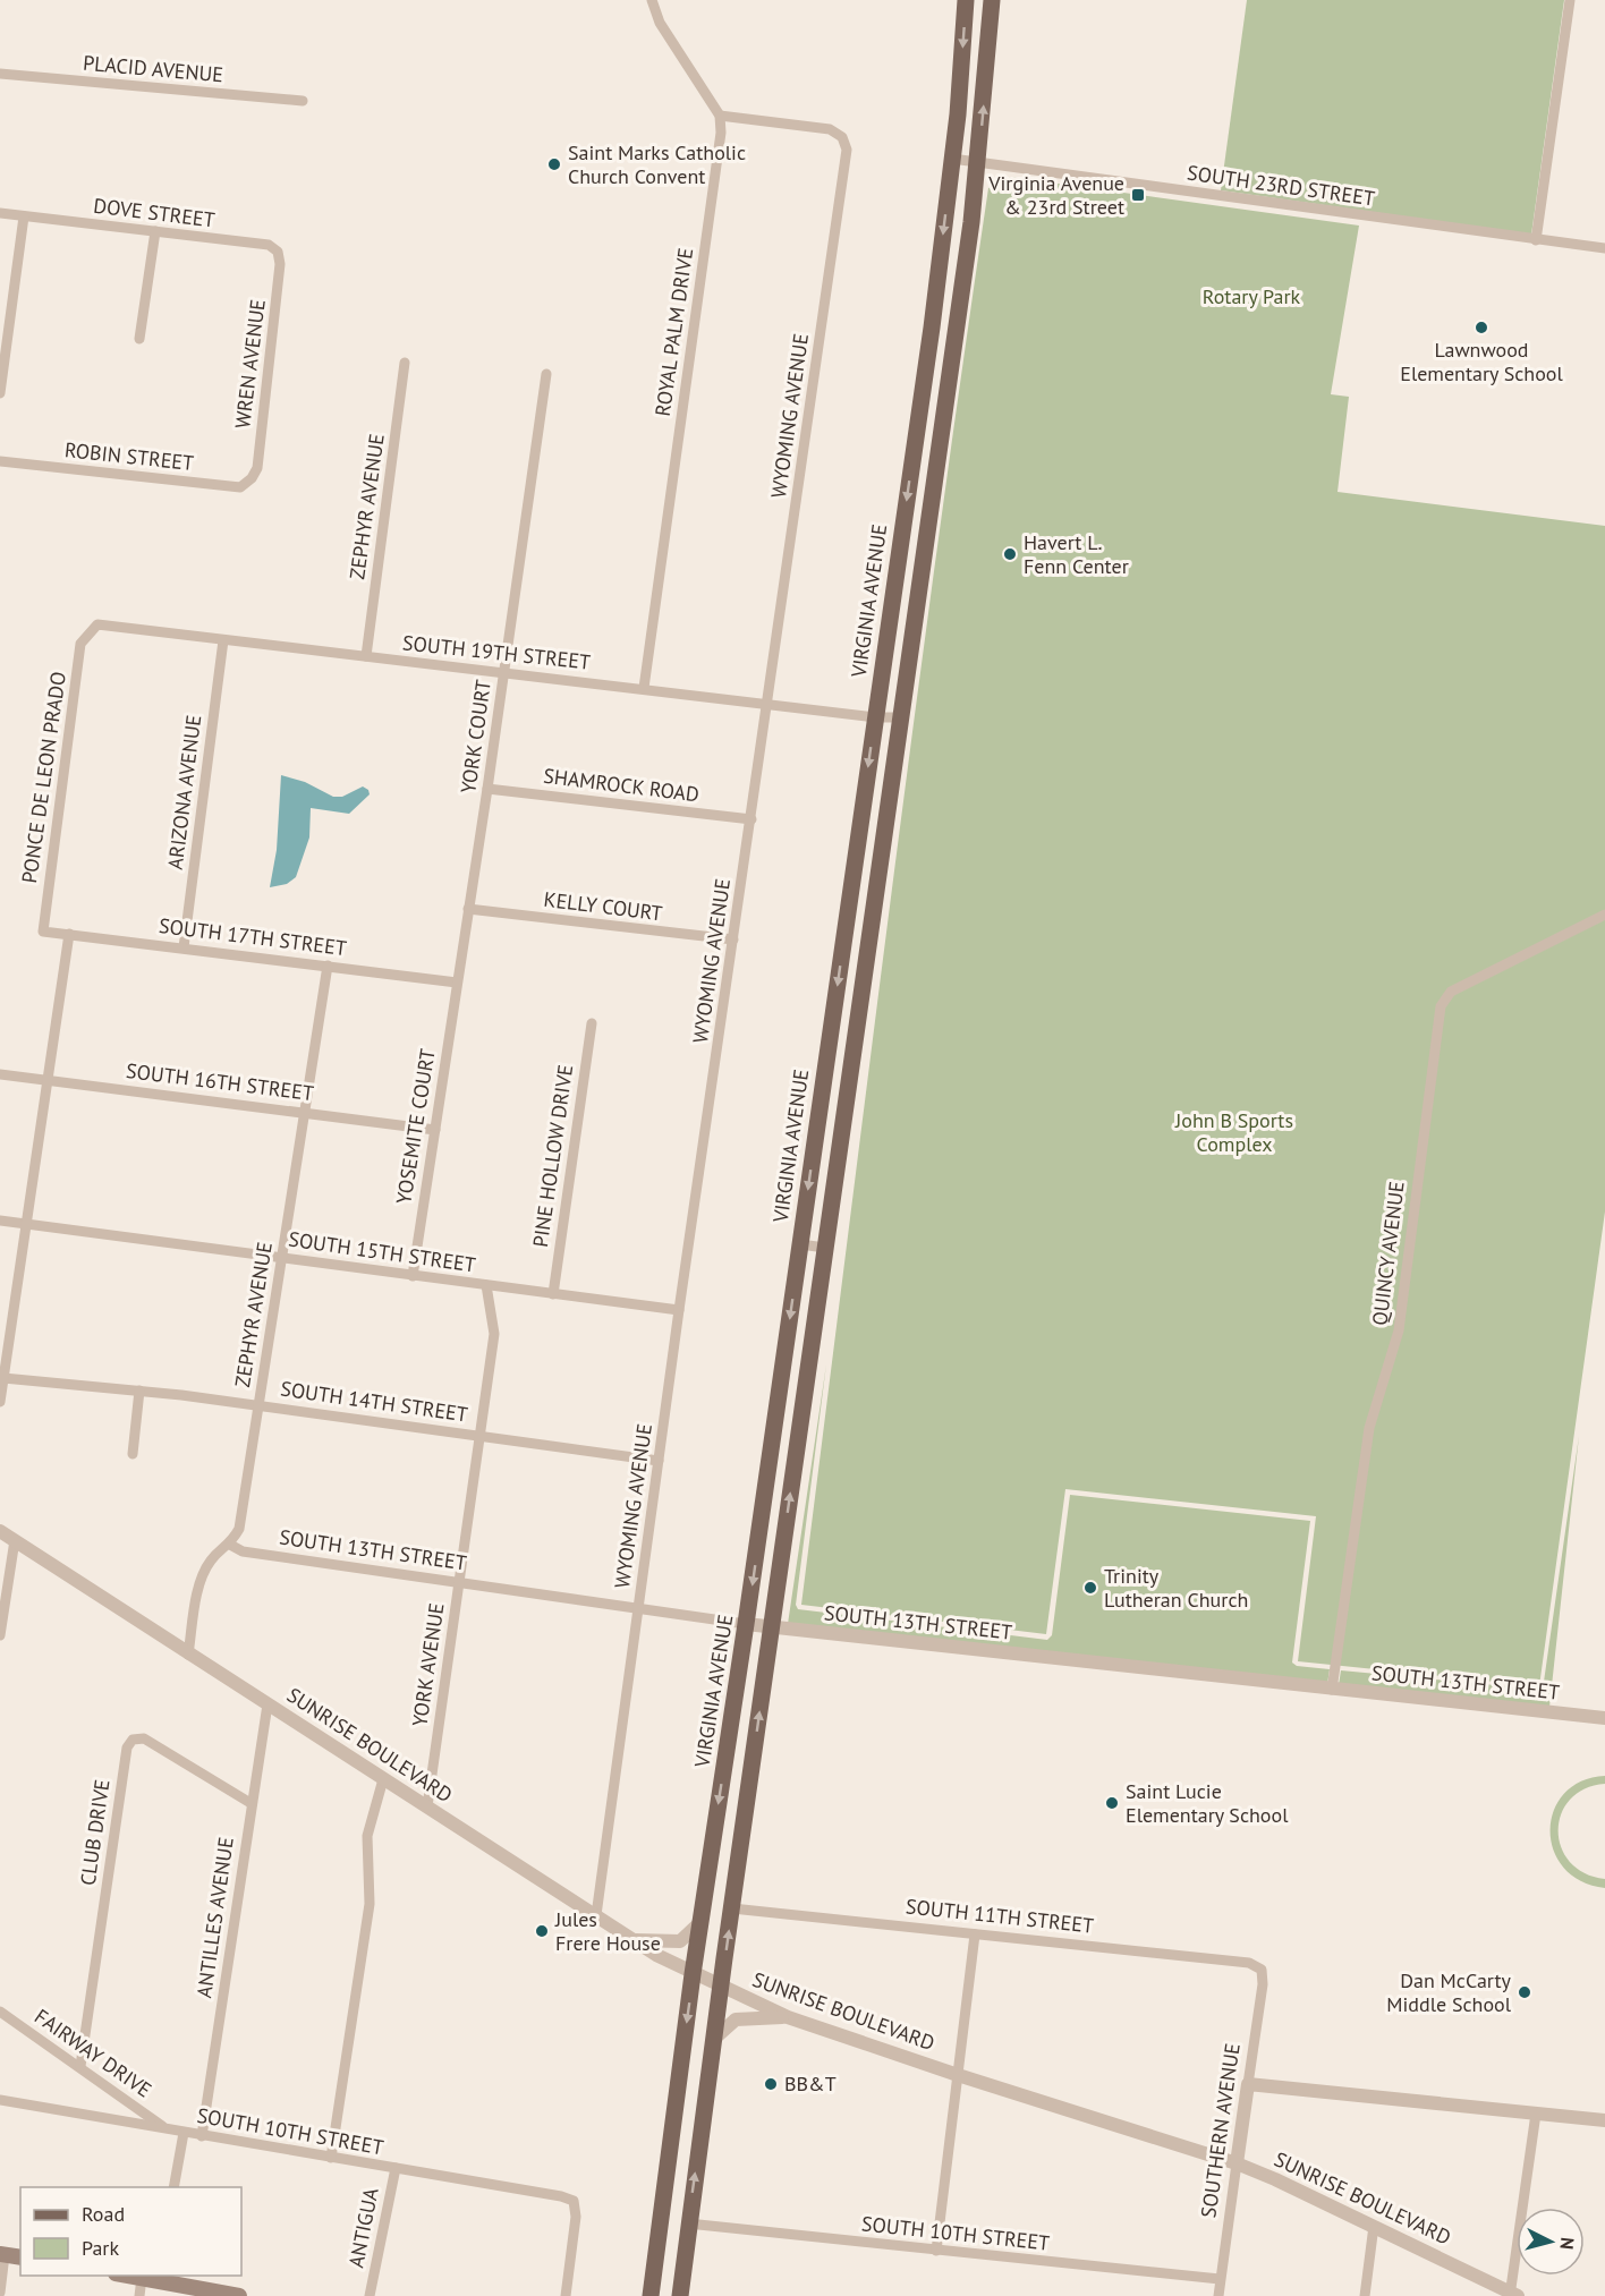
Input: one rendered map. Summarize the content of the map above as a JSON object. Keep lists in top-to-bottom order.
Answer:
{
  "streets": {
    "main road": ["VIRGINIA AVENUE"],
    "street": [
      "PLACID AVENUE",
      "SOUTH 23RD STREET",
      "DOVE STREET",
      "ROYAL PALM DRIVE",
      "WREN AVENUE",
      "WYOMING AVENUE",
      "ROBIN STREET",
      "ZEPHYR AVENUE",
      "SOUTH 19TH STREET",
      "YORK COURT",
      "PONCE DE LEON PRADO",
      "SHAMROCK ROAD",
      "ARIZONA AVENUE",
      "KELLY COURT",
      "SOUTH 17TH STREET",
      "SOUTH 16TH STREET",
      "YOSEMITE COURT",
      "PINE HOLLOW DRIVE",
      "SOUTH 15TH STREET",
      "QUINCY AVENUE",
      "SOUTH 14TH STREET",
      "SOUTH 13TH STREET",
      "YORK AVENUE",
      "SUNRISE BOULEVARD",
      "CLUB DRIVE",
      "SOUTH 11TH STREET",
      "ANTILLES AVENUE",
      "FAIRWAY DRIVE",
      "SOUTHERN AVENUE",
      "SOUTH 10TH STREET",
      "ANTIGUA"
    ]
  },
  "crossings": [
    ["SOUTH 23RD STREET", "VIRGINIA AVENUE"],
    ["DOVE STREET", "WREN AVENUE"],
    ["ROYAL PALM DRIVE", "WYOMING AVENUE"],
    ["ROYAL PALM DRIVE", "SOUTH 19TH STREET"],
    ["WREN AVENUE", "ROBIN STREET"],
    ["WYOMING AVENUE", "SOUTH 19TH STREET"],
    ["WYOMING AVENUE", "SHAMROCK ROAD"],
    ["WYOMING AVENUE", "KELLY COURT"],
    ["WYOMING AVENUE", "SOUTH 15TH STREET"],
    ["WYOMING AVENUE", "SOUTH 14TH STREET"],
    ["WYOMING AVENUE", "SOUTH 13TH STREET"],
    ["WYOMING AVENUE", "SUNRISE BOULEVARD"],
    ["ZEPHYR AVENUE", "SOUTH 19TH STREET"],
    ["ZEPHYR AVENUE", "SOUTH 17TH STREET"],
    ["ZEPHYR AVENUE", "SOUTH 16TH STREET"],
    ["ZEPHYR AVENUE", "SOUTH 15TH STREET"],
    ["ZEPHYR AVENUE", "SOUTH 14TH STREET"],
    ["ZEPHYR AVENUE", "SOUTH 13TH STREET"],
    ["ZEPHYR AVENUE", "SUNRISE BOULEVARD"],
    ["VIRGINIA AVENUE", "SOUTH 19TH STREET"],
    ["VIRGINIA AVENUE", "SOUTH 13TH STREET"],
    ["VIRGINIA AVENUE", "SUNRISE BOULEVARD"],
    ["SOUTH 19TH STREET", "YORK COURT"],
    ["SOUTH 19TH STREET", "PONCE DE LEON PRADO"],
    ["SOUTH 19TH STREET", "ARIZONA AVENUE"],
    ["YORK COURT", "SHAMROCK ROAD"],
    ["YORK COURT", "KELLY COURT"],
    ["YORK COURT", "SOUTH 17TH STREET"],
    ["YORK COURT", "YOSEMITE COURT"],
    ["PONCE DE LEON PRADO", "SOUTH 17TH STREET"],
    ["ARIZONA AVENUE", "SOUTH 17TH STREET"],
    ["SOUTH 17TH STREET", "YOSEMITE COURT"],
    ["SOUTH 16TH STREET", "YOSEMITE COURT"],
    ["YOSEMITE COURT", "SOUTH 15TH STREET"],
    ["PINE HOLLOW DRIVE", "SOUTH 15TH STREET"],
    ["SOUTH 15TH STREET", "YORK AVENUE"],
    ["QUINCY AVENUE", "SOUTH 13TH STREET"],
    ["SOUTH 14TH STREET", "YORK AVENUE"],
    ["SOUTH 13TH STREET", "YORK AVENUE"],
    ["YORK AVENUE", "SUNRISE BOULEVARD"],
    ["SUNRISE BOULEVARD", "ANTILLES AVENUE"],
    ["SUNRISE BOULEVARD", "SOUTHERN AVENUE"],
    ["CLUB DRIVE", "ANTILLES AVENUE"],
    ["CLUB DRIVE", "FAIRWAY DRIVE"],
    ["SOUTH 11TH STREET", "SOUTHERN AVENUE"],
    ["ANTILLES AVENUE", "SOUTH 10TH STREET"],
    ["FAIRWAY DRIVE", "SOUTH 10TH STREET"],
    ["SOUTHERN AVENUE", "SOUTH 10TH STREET"],
    ["SOUTH 10TH STREET", "ANTIGUA"]
  ],
  "parks": ["Rotary Park", "John B Sports Complex"],
  "places": {
    "other": [
      "Saint Marks Catholic Church Convent",
      "Lawnwood Elementary School",
      "Havert L. Fenn Center",
      "Trinity Lutheran Church",
      "Saint Lucie Elementary School",
      "Jules Frere House",
      "Dan McCarty Middle School",
      "BB&T"
    ],
    "transit": ["Virginia Avenue & 23rd Street"]
  },
  "legend": ["Road", "Park"],
  "north": "right"
}
